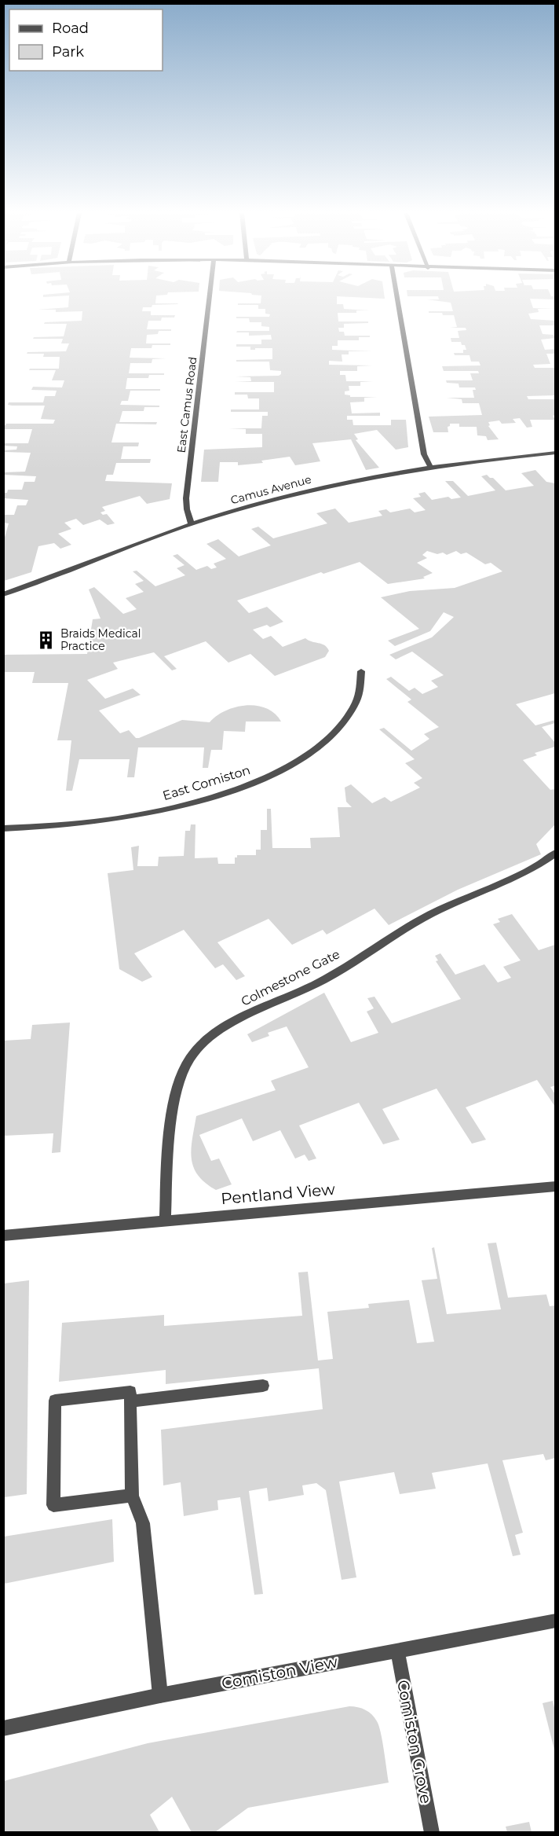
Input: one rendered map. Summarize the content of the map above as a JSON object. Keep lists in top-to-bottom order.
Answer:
{
  "streets": {
    "street": [
      "East Camus Road",
      "Camus Avenue",
      "East Comiston",
      "Colmestone Gate",
      "Pentland View",
      "Comiston View",
      "Comiston Grove"
    ]
  },
  "crossings": [
    ["East Camus Road", "Camus Avenue"],
    ["Colmestone Gate", "Pentland View"],
    ["Comiston View", "Comiston Grove"]
  ],
  "places": {
    "building": ["Braids Medical Practice"]
  },
  "legend": ["Road", "Park"]
}
